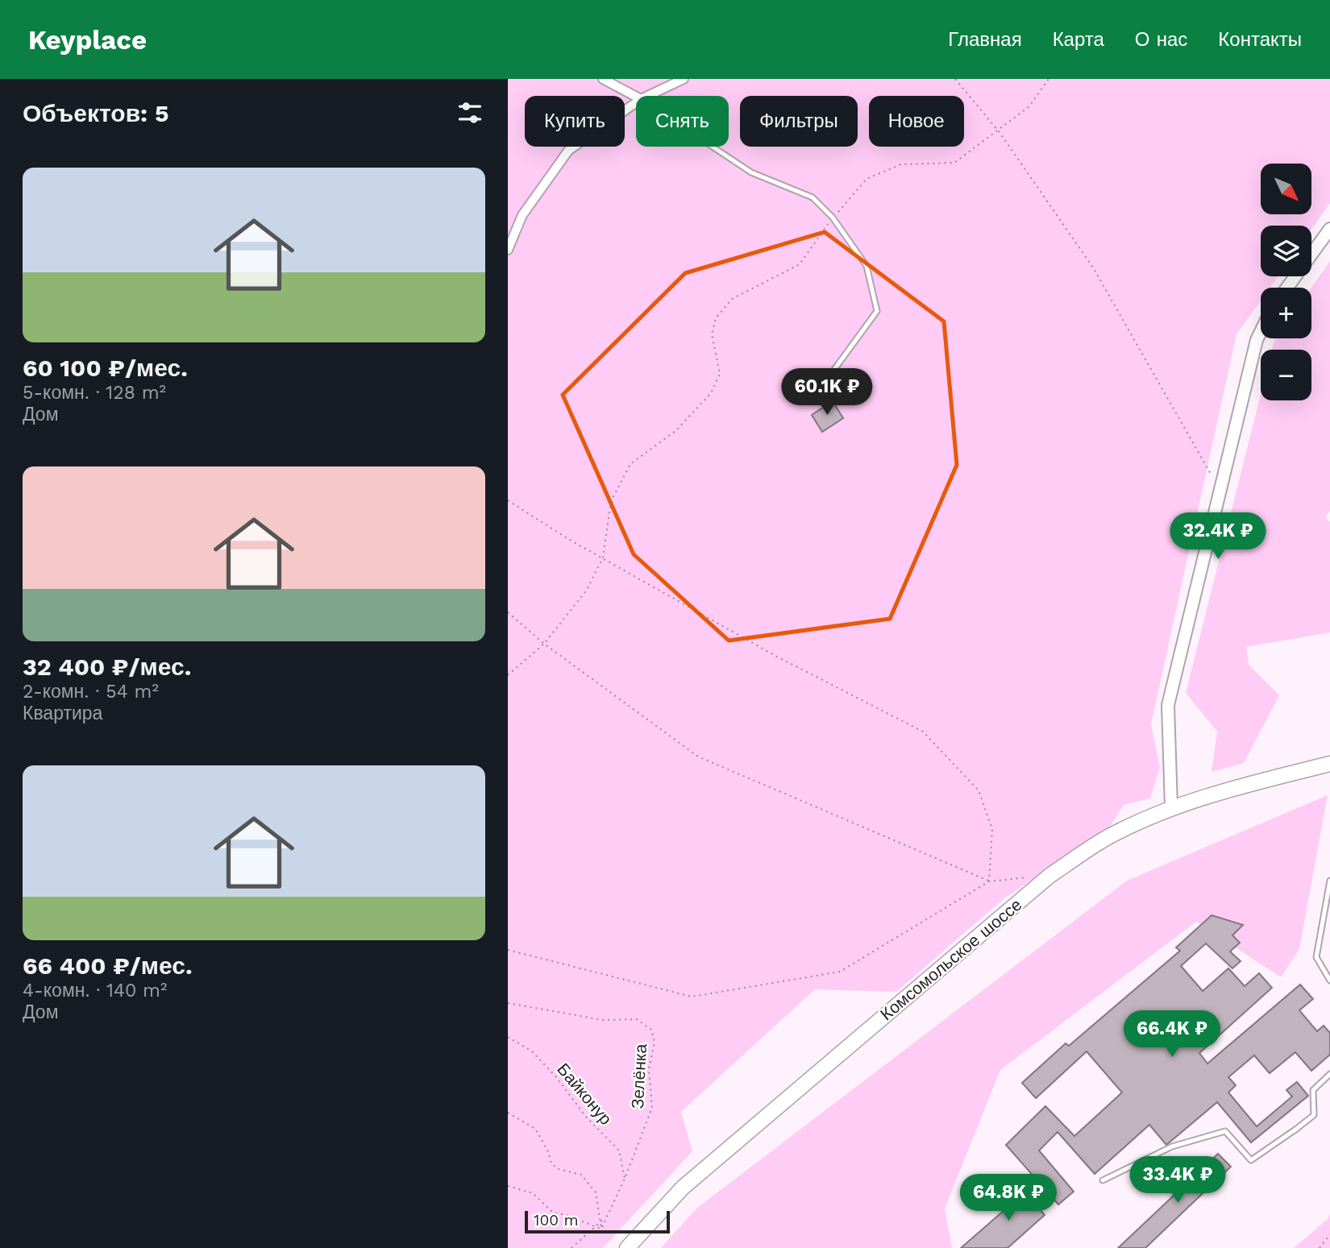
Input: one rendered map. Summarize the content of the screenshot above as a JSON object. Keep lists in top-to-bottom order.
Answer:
{
  "streets": {
    "main road": ["Комсомольское шоссе"],
    "path": ["Зелёнка", "Байконур"]
  },
  "crossings": [
    ["Зелёнка", "Байконур"]
  ],
  "scale_bar": "100 m",
  "north": "bottom right",
  "page": {
    "header": "Keyplace",
    "nav": [
      "Главная",
      "Карта",
      "О нас",
      "Контакты"
    ],
    "heading": "Объектов: 5",
    "chip": [
      "Купить",
      "Снять",
      "Фильтры",
      "Новое"
    ],
    "list": [
      {
        "name": "60 100 ₽/мес.",
        "note": "5-комн. · 128 m² · Дом"
      },
      {
        "name": "32 400 ₽/мес.",
        "note": "2-комн. · 54 m² · Квартира"
      },
      {
        "name": "66 400 ₽/мес.",
        "note": "4-комн. · 140 m² · Дом"
      }
    ],
    "map_buttons": ["+", "−"],
    "price": [
      "60.1K ₽",
      "32.4K ₽",
      "66.4K ₽",
      "33.4K ₽",
      "64.8K ₽"
    ],
    "scale": "100 m"
  }
}
